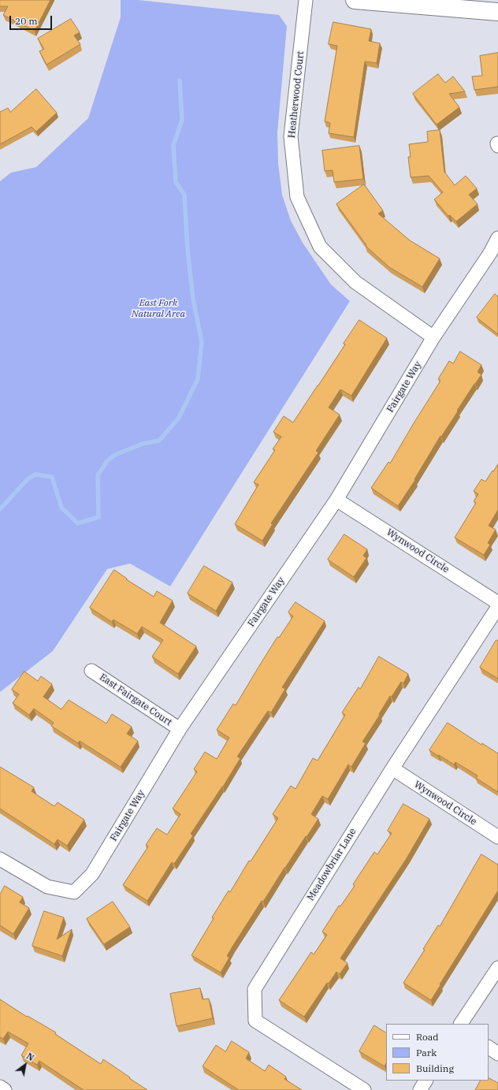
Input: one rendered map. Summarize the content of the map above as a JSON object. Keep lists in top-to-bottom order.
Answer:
{
  "streets": {
    "street": [
      "Heatherwood Court",
      "Fairgate Way",
      "Wynwood Circle",
      "East Fairgate Court",
      "Meadowbriar Lane"
    ]
  },
  "crossings": [
    ["Heatherwood Court", "Fairgate Way"],
    ["Fairgate Way", "Wynwood Circle"],
    ["Fairgate Way", "East Fairgate Court"],
    ["Wynwood Circle", "Meadowbriar Lane"]
  ],
  "parks": ["East Fork Natural Area"],
  "legend": ["Road", "Park", "Building"],
  "scale_bar": "20 m",
  "north": "top right"
}
